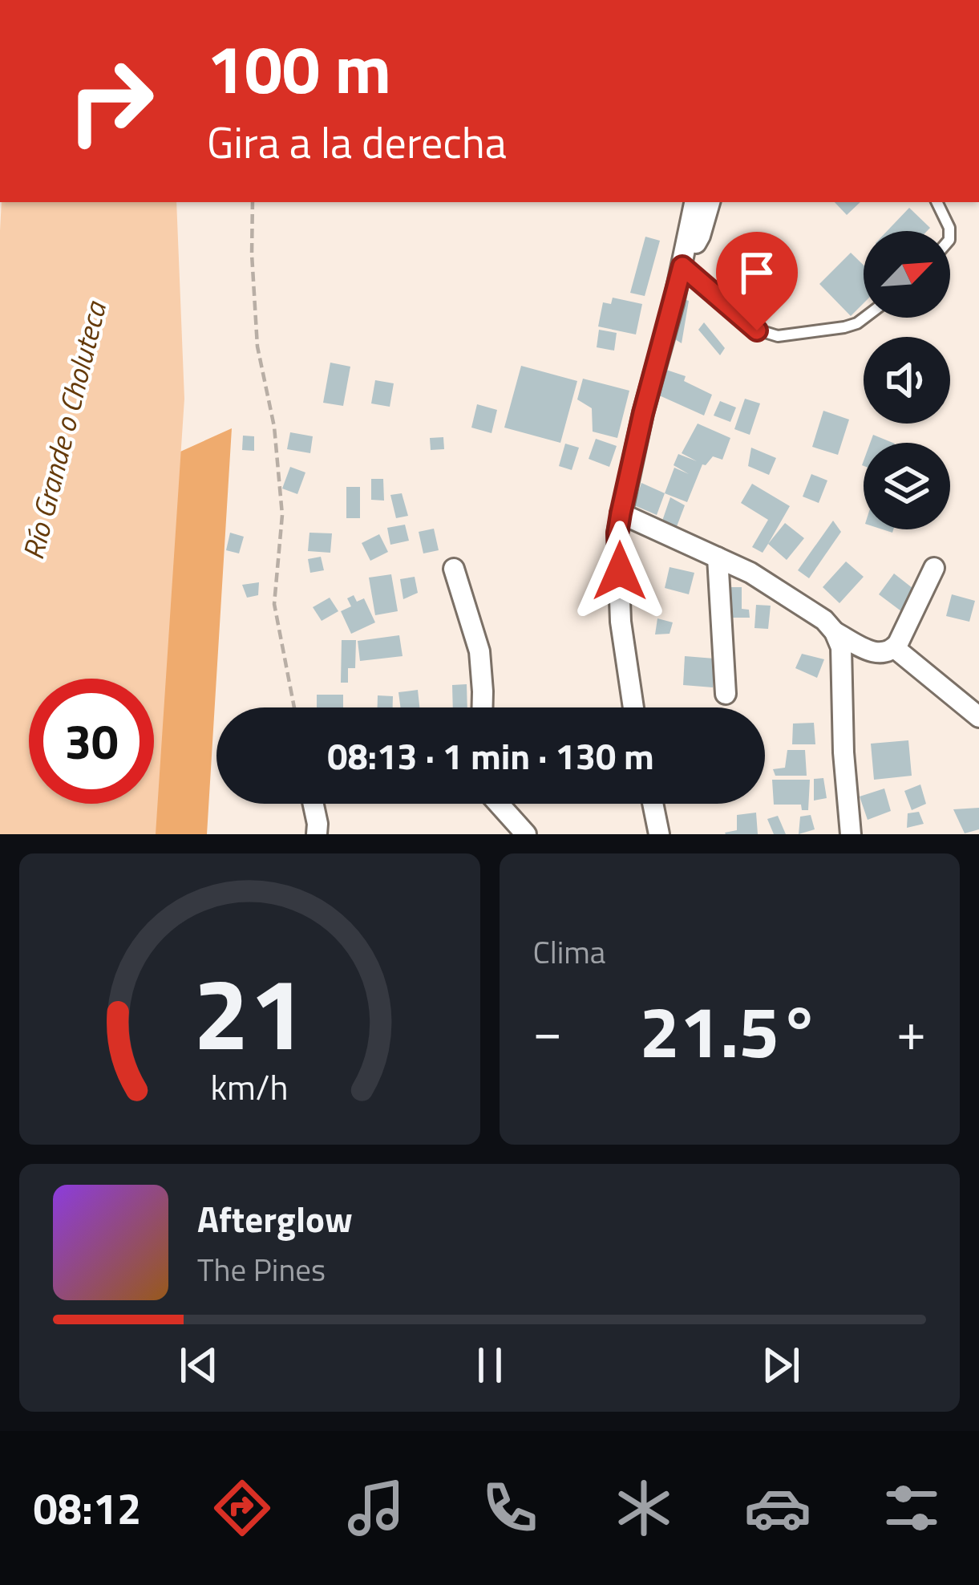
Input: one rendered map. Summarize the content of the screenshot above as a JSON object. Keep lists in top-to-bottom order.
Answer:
{
  "water": ["Río Grande o Choluteca"],
  "north": "top right",
  "page": {
    "turn": ["100 m", "Gira a la derecha"],
    "limit": "30",
    "trip": "08:13 · 1 min · 130 m",
    "tile": "Clima",
    "heat": ["−", "21.5°", "+"],
    "song": ["Afterglow", "The Pines"],
    "tabs": "08:12",
    "gauge": ["21", "km/h"]
  }
}
